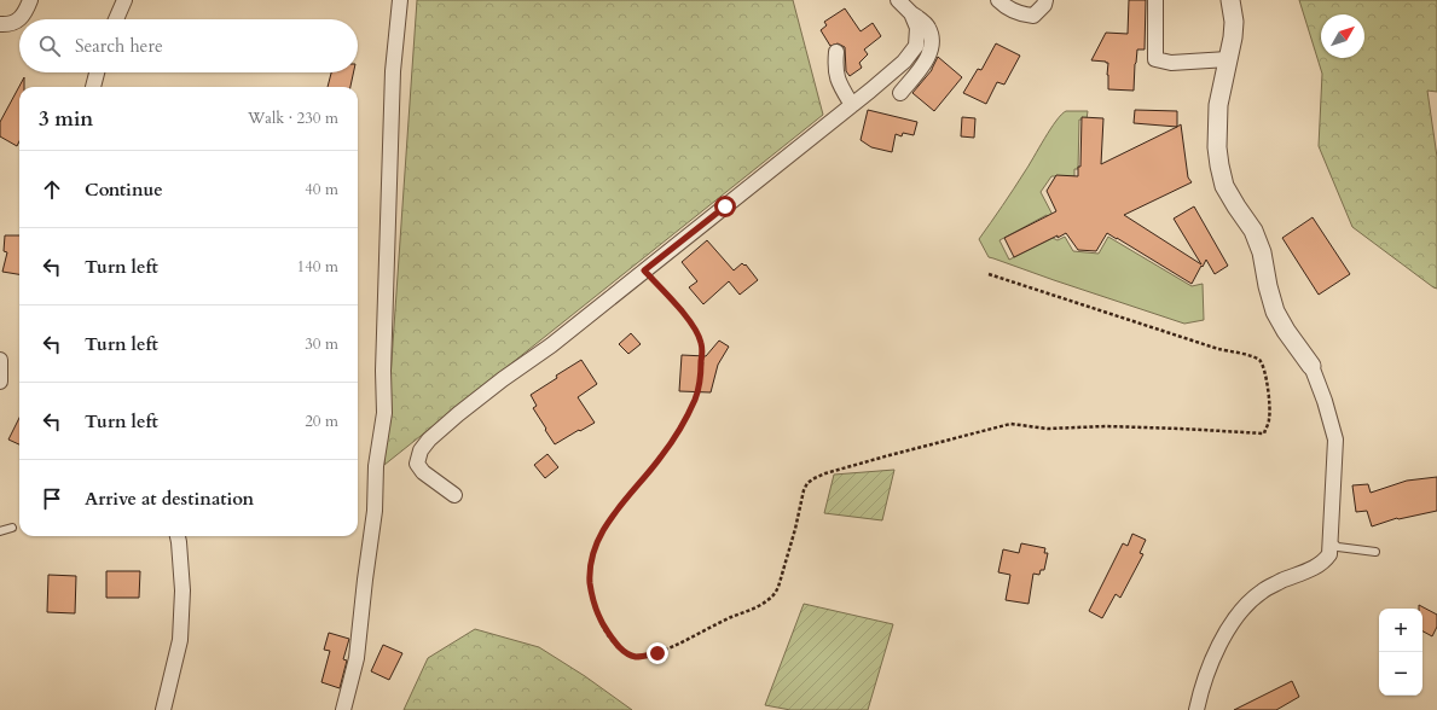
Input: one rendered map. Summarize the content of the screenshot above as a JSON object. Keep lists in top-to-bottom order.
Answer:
{
  "north": "top right",
  "page": {
    "search": "Search here",
    "heading": ["3 min", "Walk · 230 m"],
    "list": [
      ["Continue", "40 m"],
      ["Turn left", "140 m"],
      ["Turn left", "30 m"],
      ["Turn left", "20 m"],
      "Arrive at destination"
    ],
    "map_buttons": ["+", "−"]
  }
}
